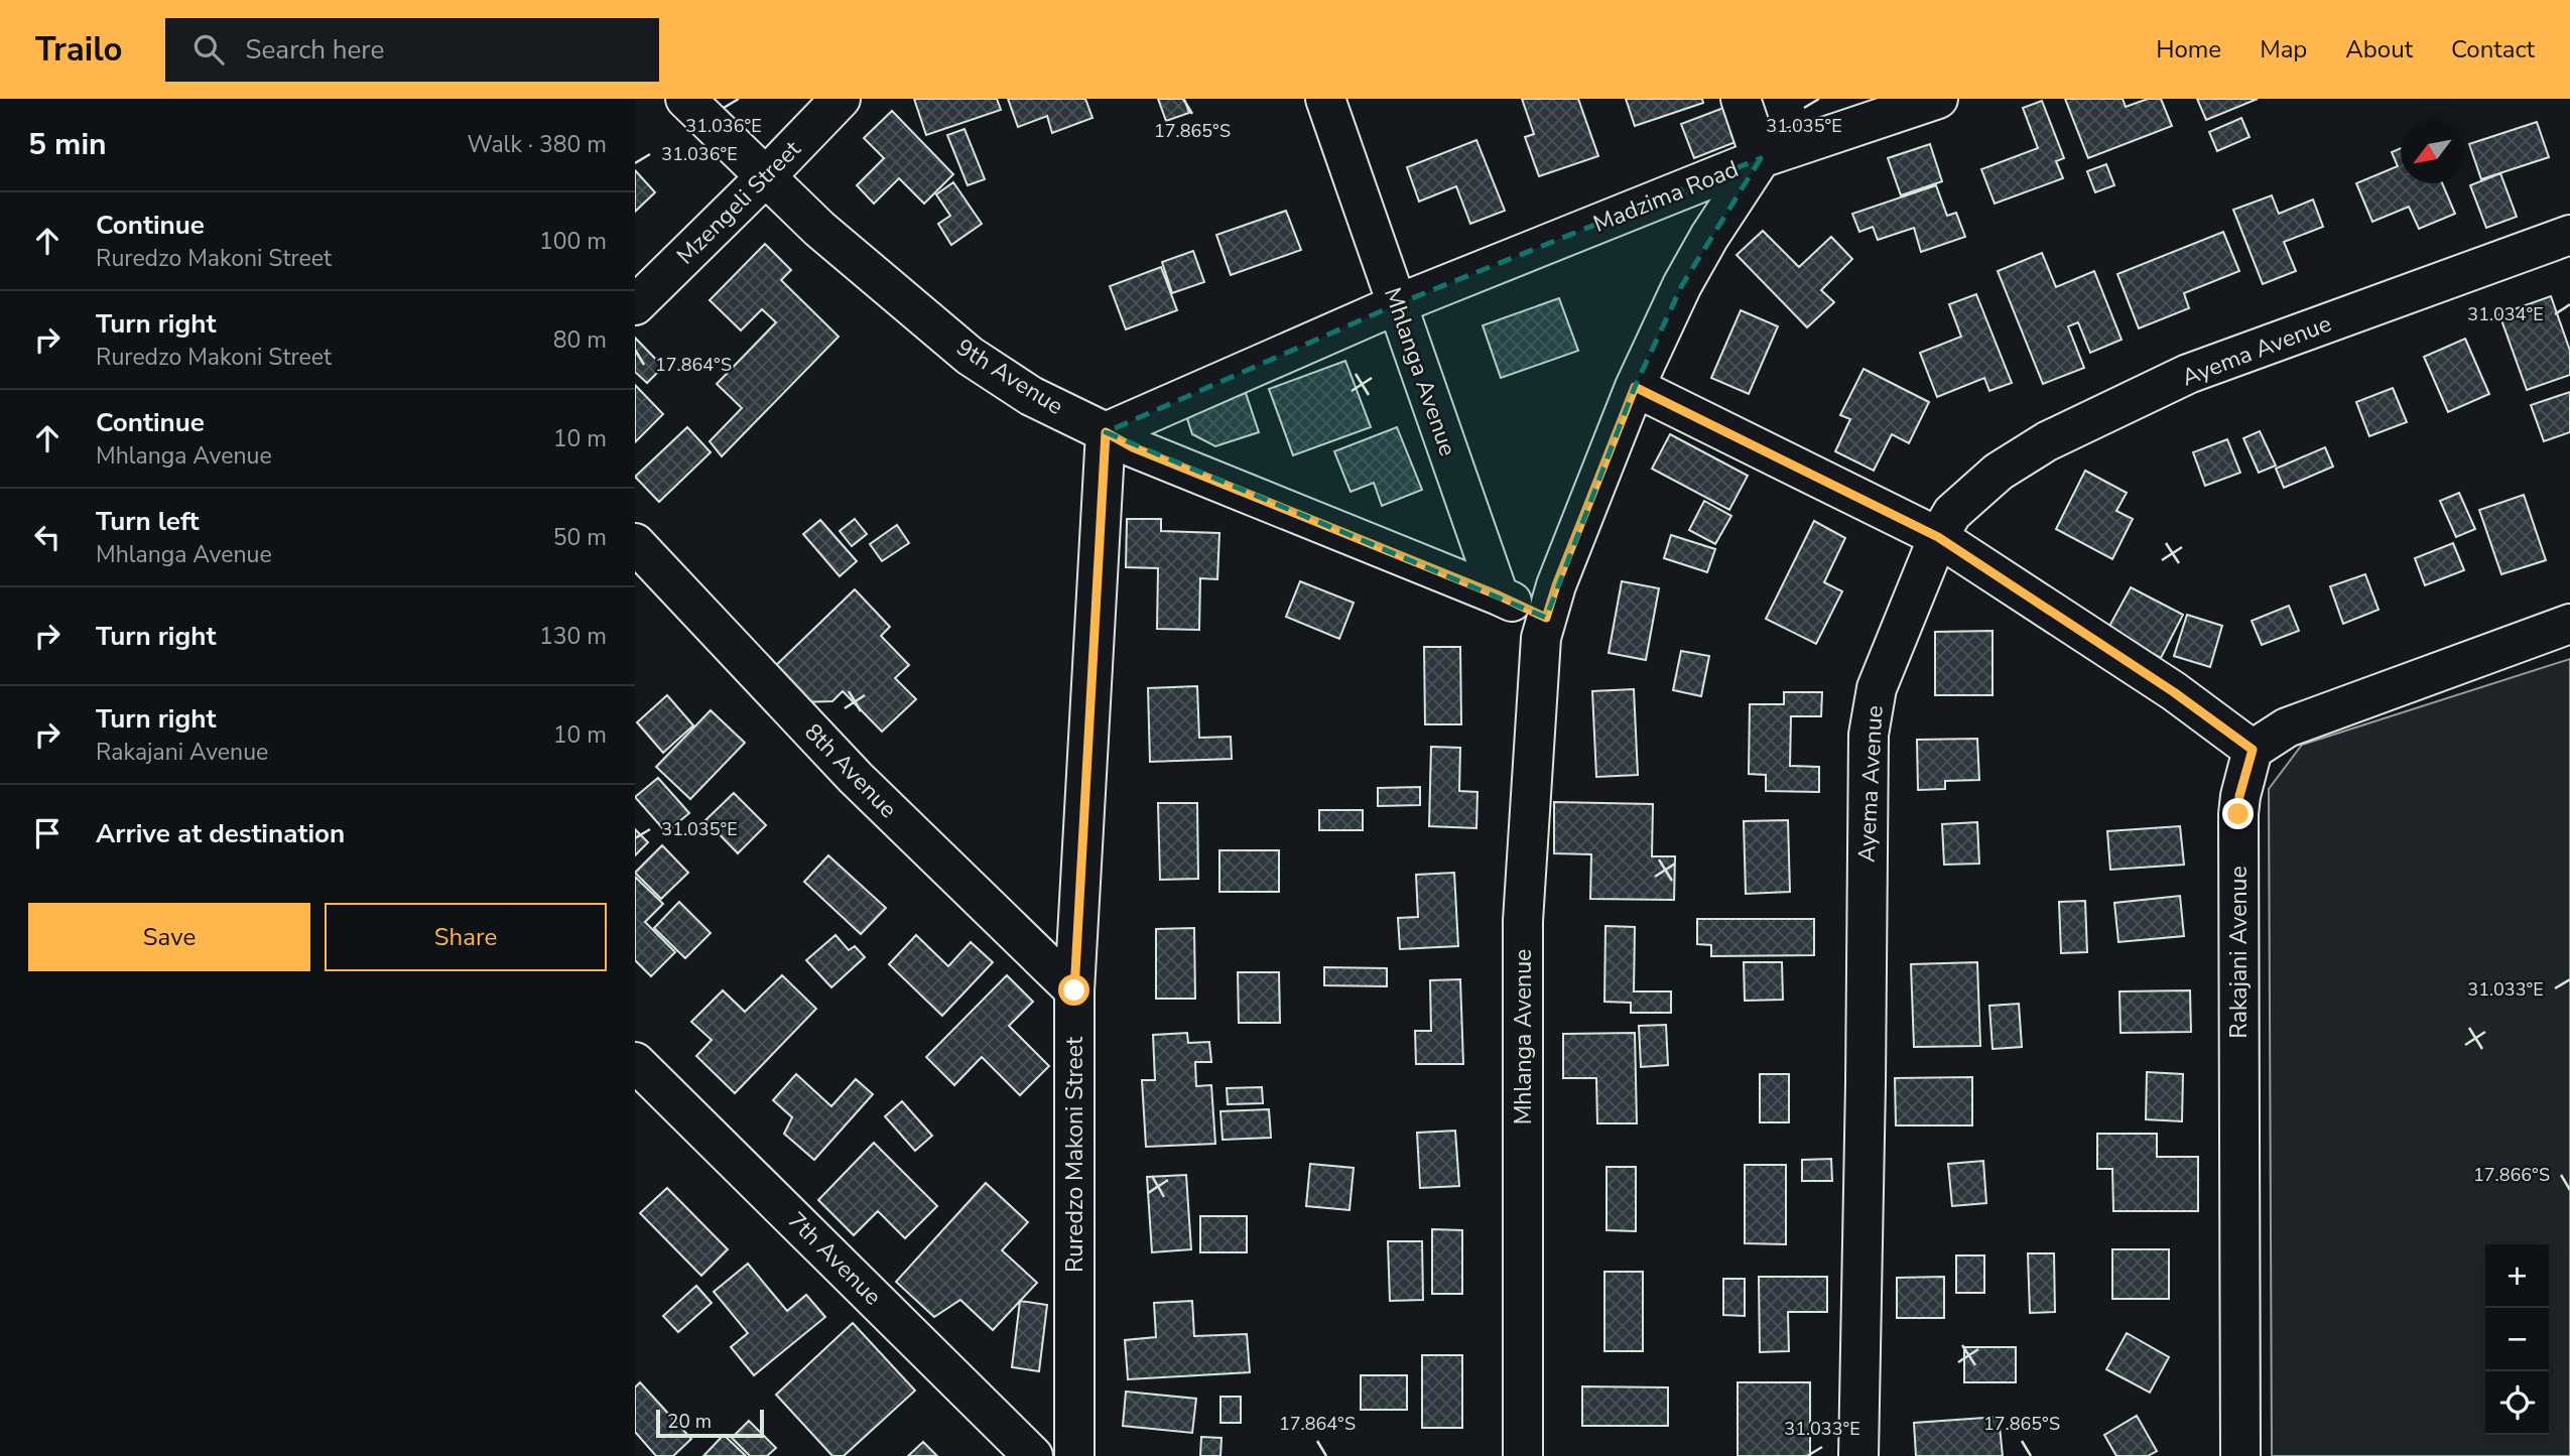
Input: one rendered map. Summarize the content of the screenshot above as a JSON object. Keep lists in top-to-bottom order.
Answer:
{
  "streets": {
    "street": [
      "Madzima Road",
      "Mzengeli Street",
      "Ayema Avenue",
      "Mhlanga Avenue",
      "9th Avenue",
      "8th Avenue",
      "Rakajani Avenue",
      "Ruredzo Makoni Street",
      "7th Avenue"
    ]
  },
  "crossings": [
    ["Madzima Road", "Mhlanga Avenue"],
    ["Mzengeli Street", "9th Avenue"],
    ["9th Avenue", "Ruredzo Makoni Street"],
    ["8th Avenue", "Ruredzo Makoni Street"]
  ],
  "scale_bar": "20 m",
  "north": "bottom left",
  "page": {
    "header": "Trailo",
    "search": "Search here",
    "nav": [
      "Home",
      "Map",
      "About",
      "Contact"
    ],
    "heading": ["5 min", "Walk · 380 m"],
    "list": [
      ["Continue", "Ruredzo Makoni Street", "100 m"],
      ["Turn right", "Ruredzo Makoni Street", "80 m"],
      ["Continue", "Mhlanga Avenue", "10 m"],
      ["Turn left", "Mhlanga Avenue", "50 m"],
      ["Turn right", "130 m"],
      ["Turn right", "Rakajani Avenue", "10 m"],
      "Arrive at destination"
    ],
    "buttons": ["Save", "Share"],
    "map_buttons": ["+", "−"],
    "scale": "20 m"
  },
  "coordinates": [
    "31.036°E",
    "31.035°E",
    "17.865°S",
    "31.034°E",
    "17.864°S",
    "31.033°E",
    "17.866°S"
  ]
}
